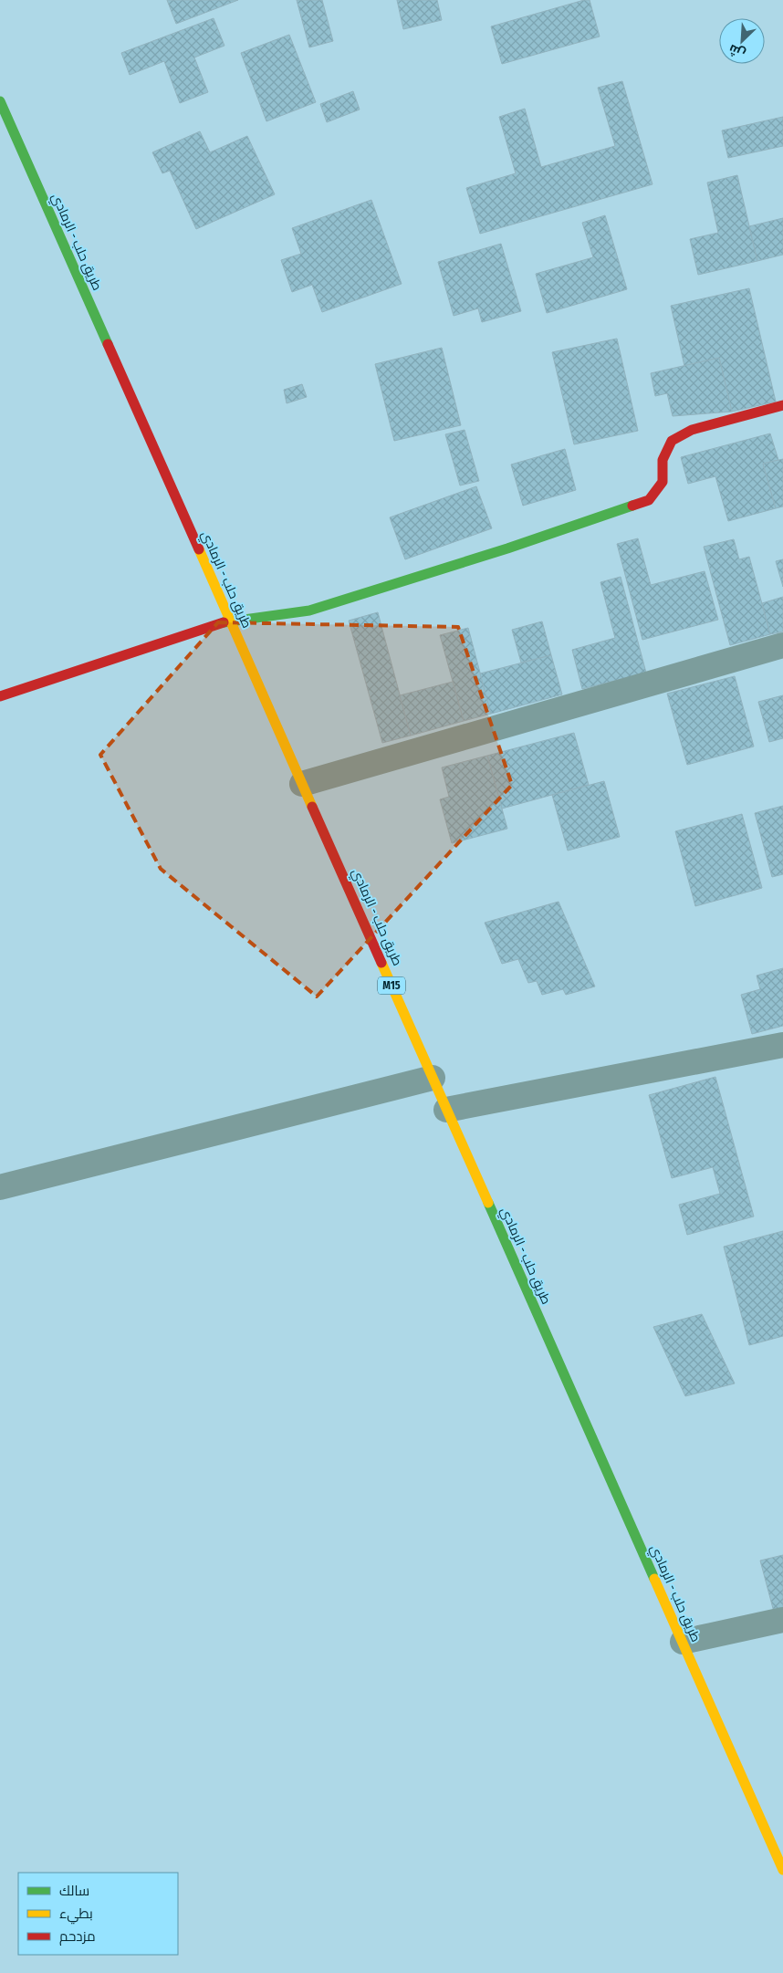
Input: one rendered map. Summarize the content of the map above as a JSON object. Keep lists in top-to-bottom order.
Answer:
{
  "streets": {
    "main road": ["طريق حلب - الرمادي", "M15"]
  },
  "legend": ["سالك", "بطيء", "مزدحم"],
  "north": "bottom left"
}
